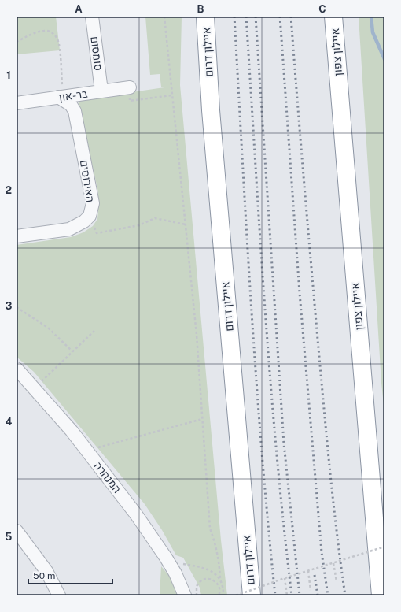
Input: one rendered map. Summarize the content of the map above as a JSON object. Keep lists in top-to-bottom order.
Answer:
{
  "streets": {
    "highway": ["איילון דרום", "איילון צפון"],
    "street": [
      "סומסום",
      "בר-און",
      "האירוסים",
      "המנהרה"
    ]
  },
  "crossings": [
    ["סומסום", "בר-און"],
    ["בר-און", "האירוסים"]
  ],
  "scale_bar": "50 m",
  "grid": {
    "columns": ["A", "B", "C"],
    "rows": [
      "1",
      "2",
      "3",
      "4",
      "5"
    ]
  }
}
